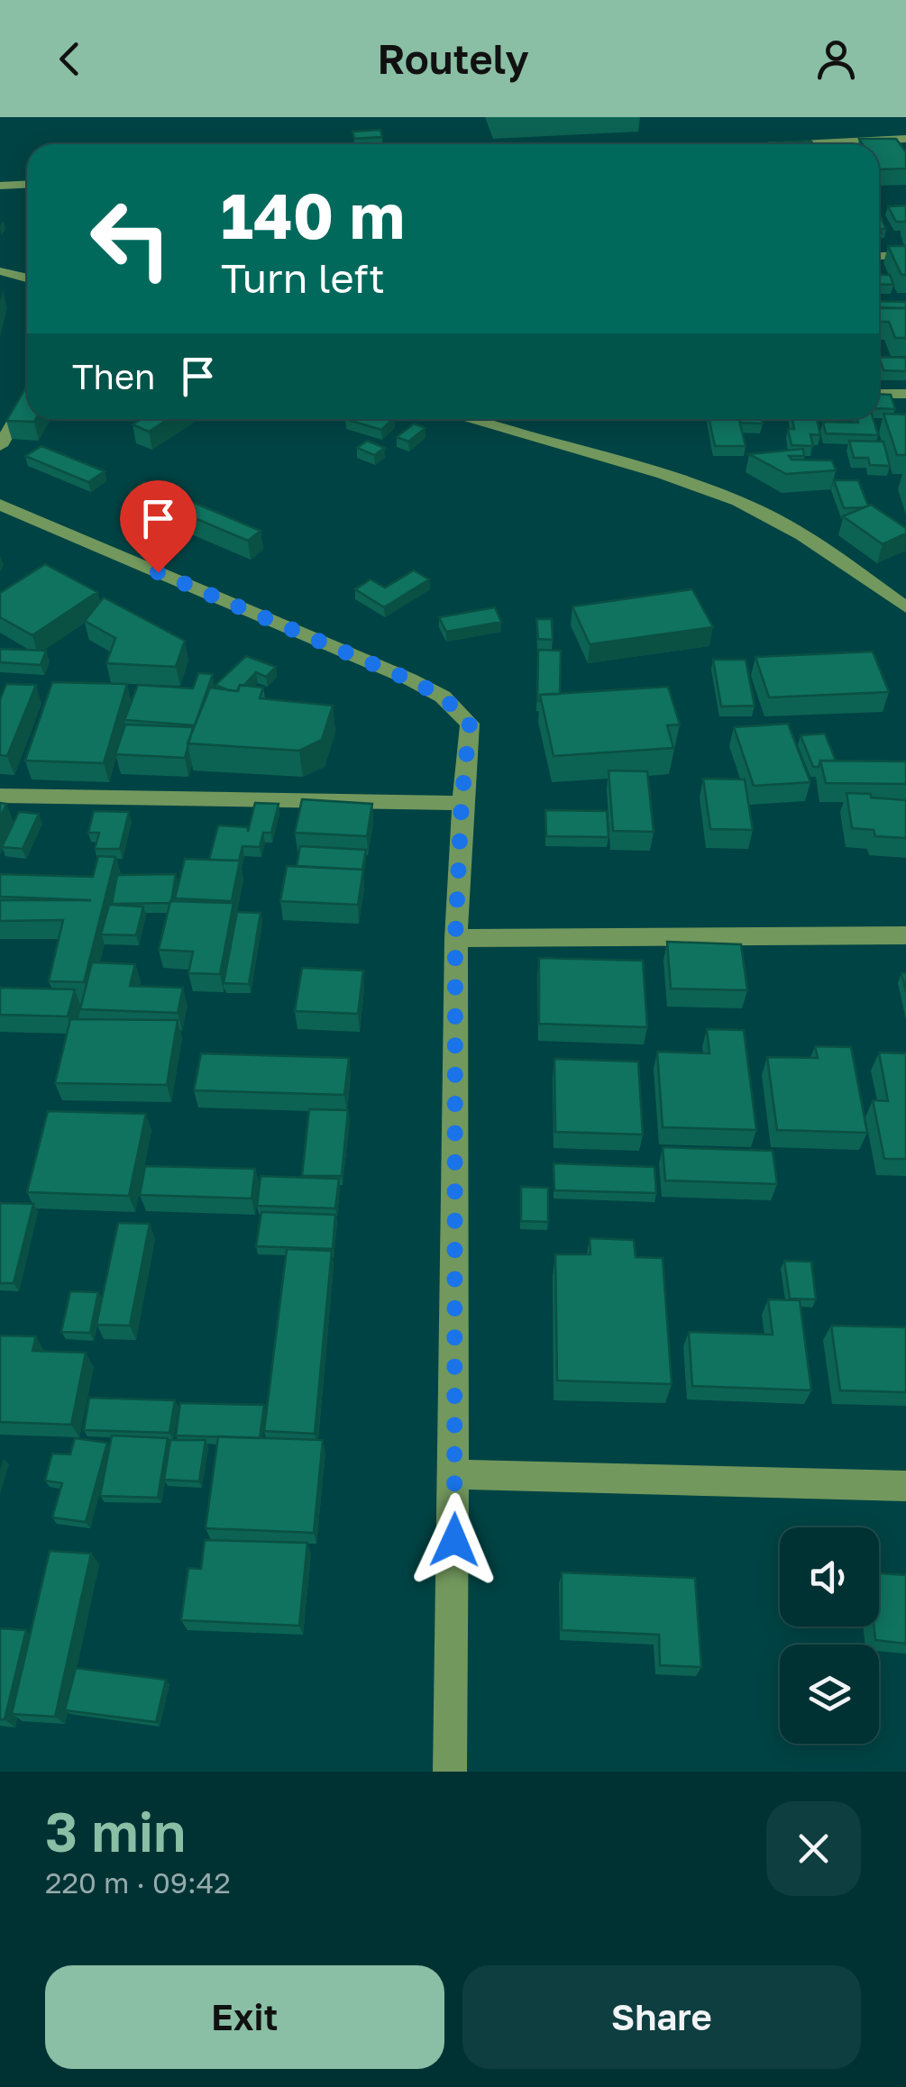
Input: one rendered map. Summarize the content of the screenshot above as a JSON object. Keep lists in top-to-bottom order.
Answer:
{
  "page": {
    "header": "Routely",
    "turn": ["140 m", "Turn left"],
    "then": "Then",
    "heading": ["3 min", "220 m · 09:42"],
    "buttons": ["Exit", "Share"]
  }
}
